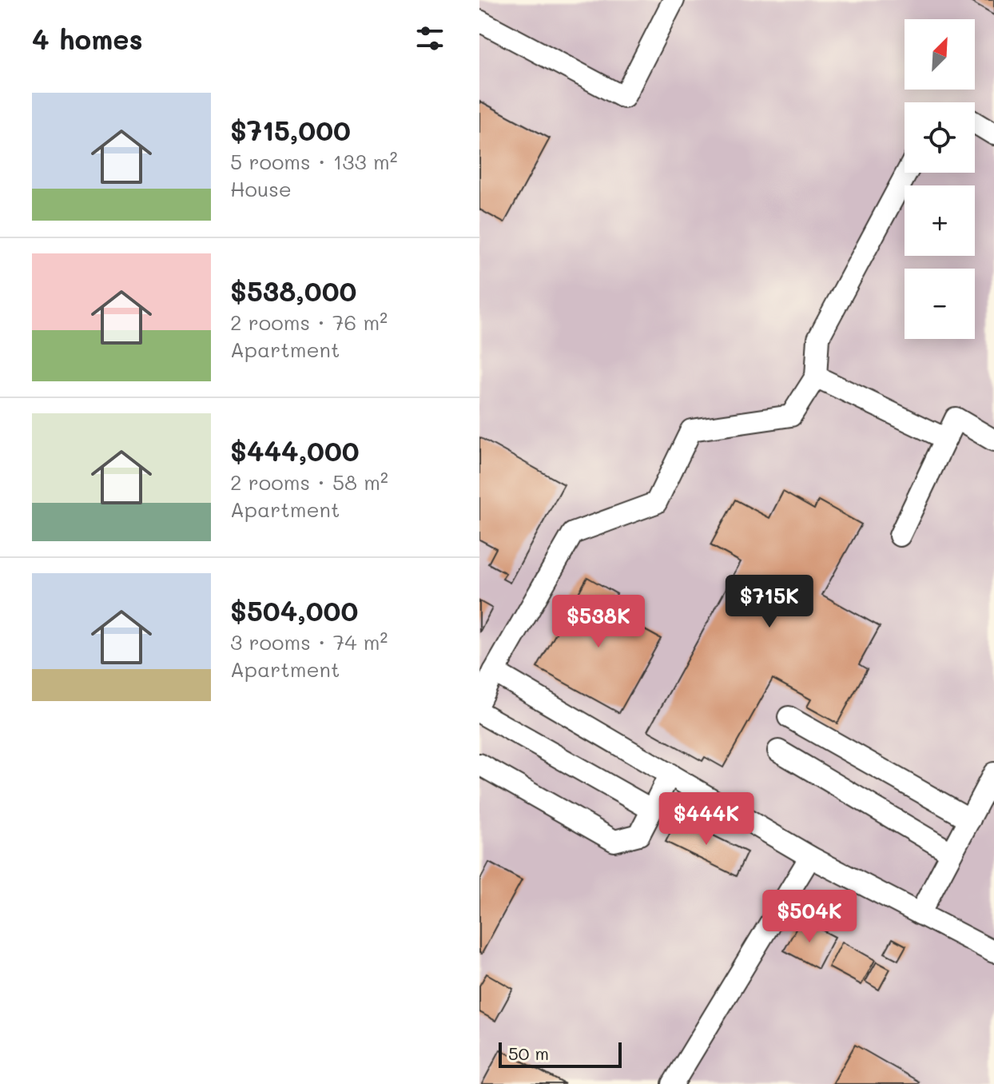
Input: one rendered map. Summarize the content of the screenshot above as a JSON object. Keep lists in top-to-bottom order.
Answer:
{
  "scale_bar": "50 m",
  "north": "top right",
  "page": {
    "heading": "4 homes",
    "map_buttons": ["+", "−"],
    "list": [
      {
        "name": "$715,000",
        "note": "5 rooms · 133 m² · House"
      },
      {
        "name": "$538,000",
        "note": "2 rooms · 76 m² · Apartment"
      },
      {
        "name": "$444,000",
        "note": "2 rooms · 58 m² · Apartment"
      },
      {
        "name": "$504,000",
        "note": "3 rooms · 74 m² · Apartment"
      }
    ],
    "price": [
      "$715K",
      "$538K",
      "$444K",
      "$504K"
    ],
    "scale": "50 m"
  }
}
